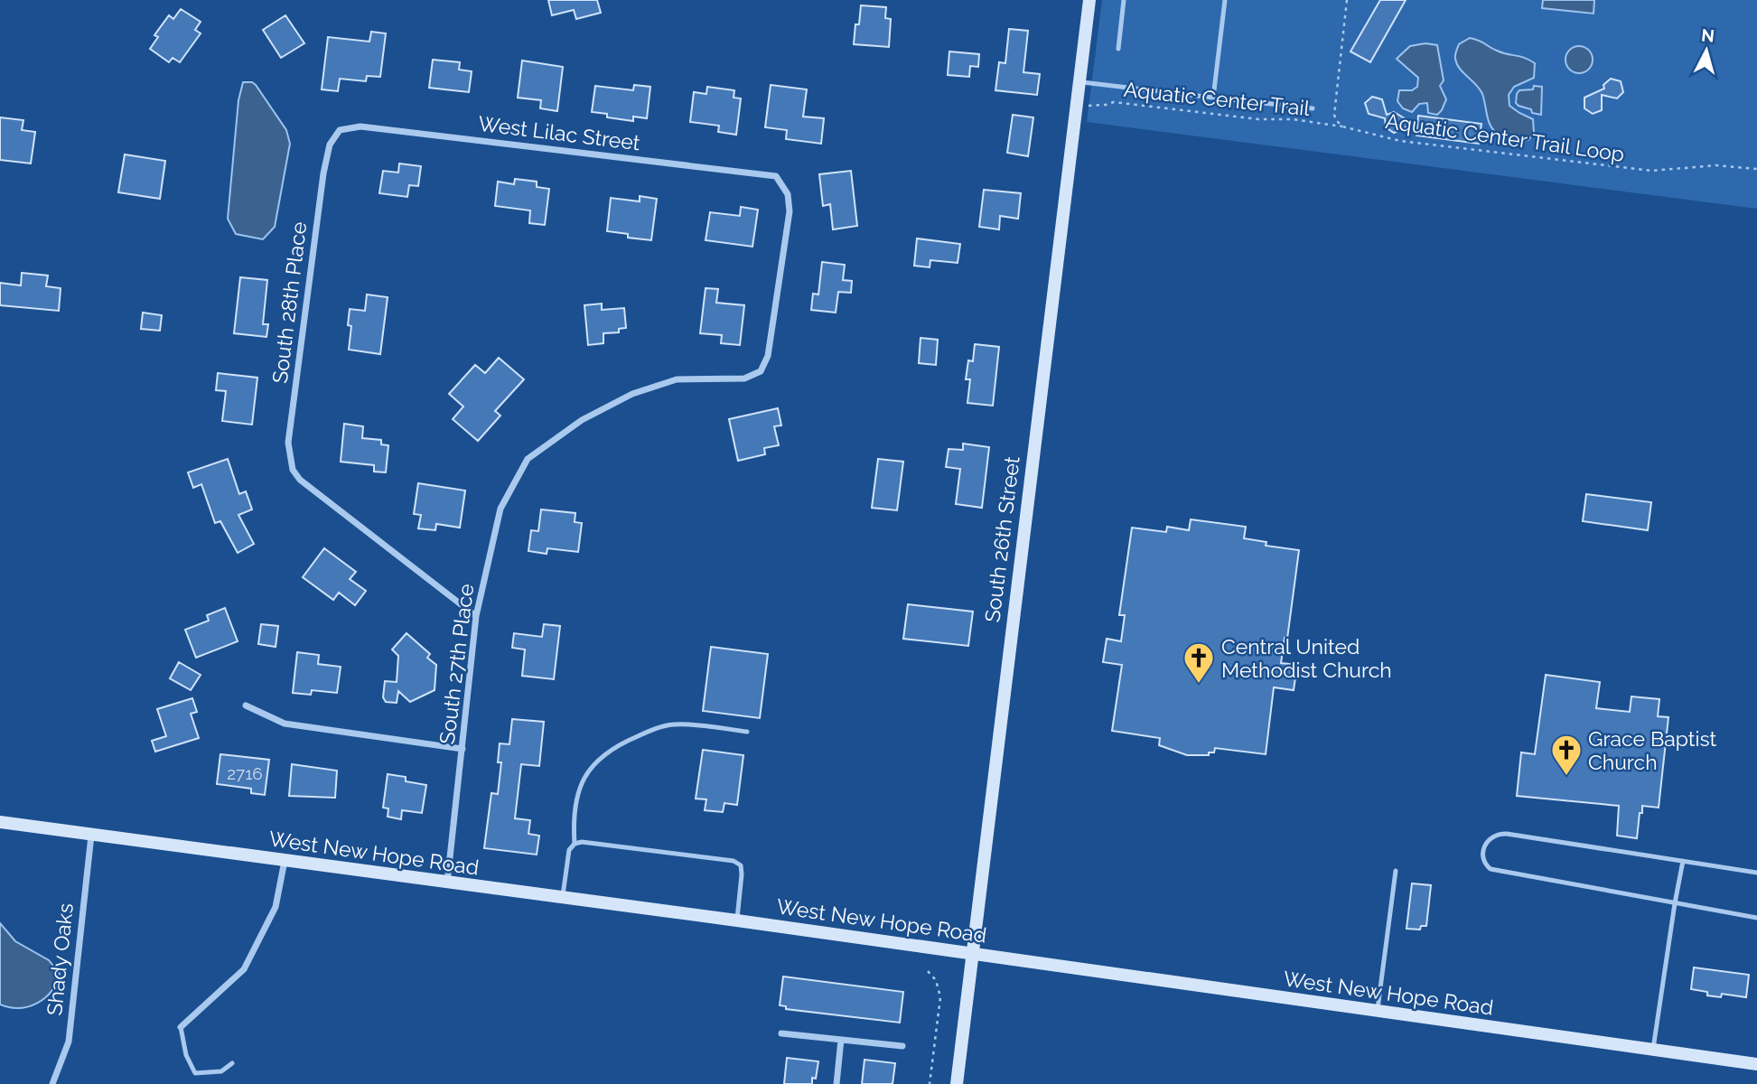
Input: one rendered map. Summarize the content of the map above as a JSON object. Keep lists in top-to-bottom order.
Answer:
{
  "streets": {
    "main road": ["South 26th Street", "West New Hope Road"],
    "street": [
      "West Lilac Street",
      "South 28th Place",
      "South 27th Place",
      "Shady Oaks"
    ],
    "path": ["Aquatic Center Trail", "Aquatic Center Trail Loop"]
  },
  "crossings": [
    ["Aquatic Center Trail", "Aquatic Center Trail Loop"],
    ["West Lilac Street", "South 28th Place"],
    ["West Lilac Street", "South 27th Place"],
    ["South 28th Place", "South 27th Place"],
    ["South 26th Street", "West New Hope Road"],
    ["South 27th Place", "West New Hope Road"],
    ["West New Hope Road", "Shady Oaks"]
  ],
  "places": {
    "church": ["Central United Methodist Church", "Grace Baptist Church"]
  },
  "house_numbers": ["2716"],
  "north": "top"
}
